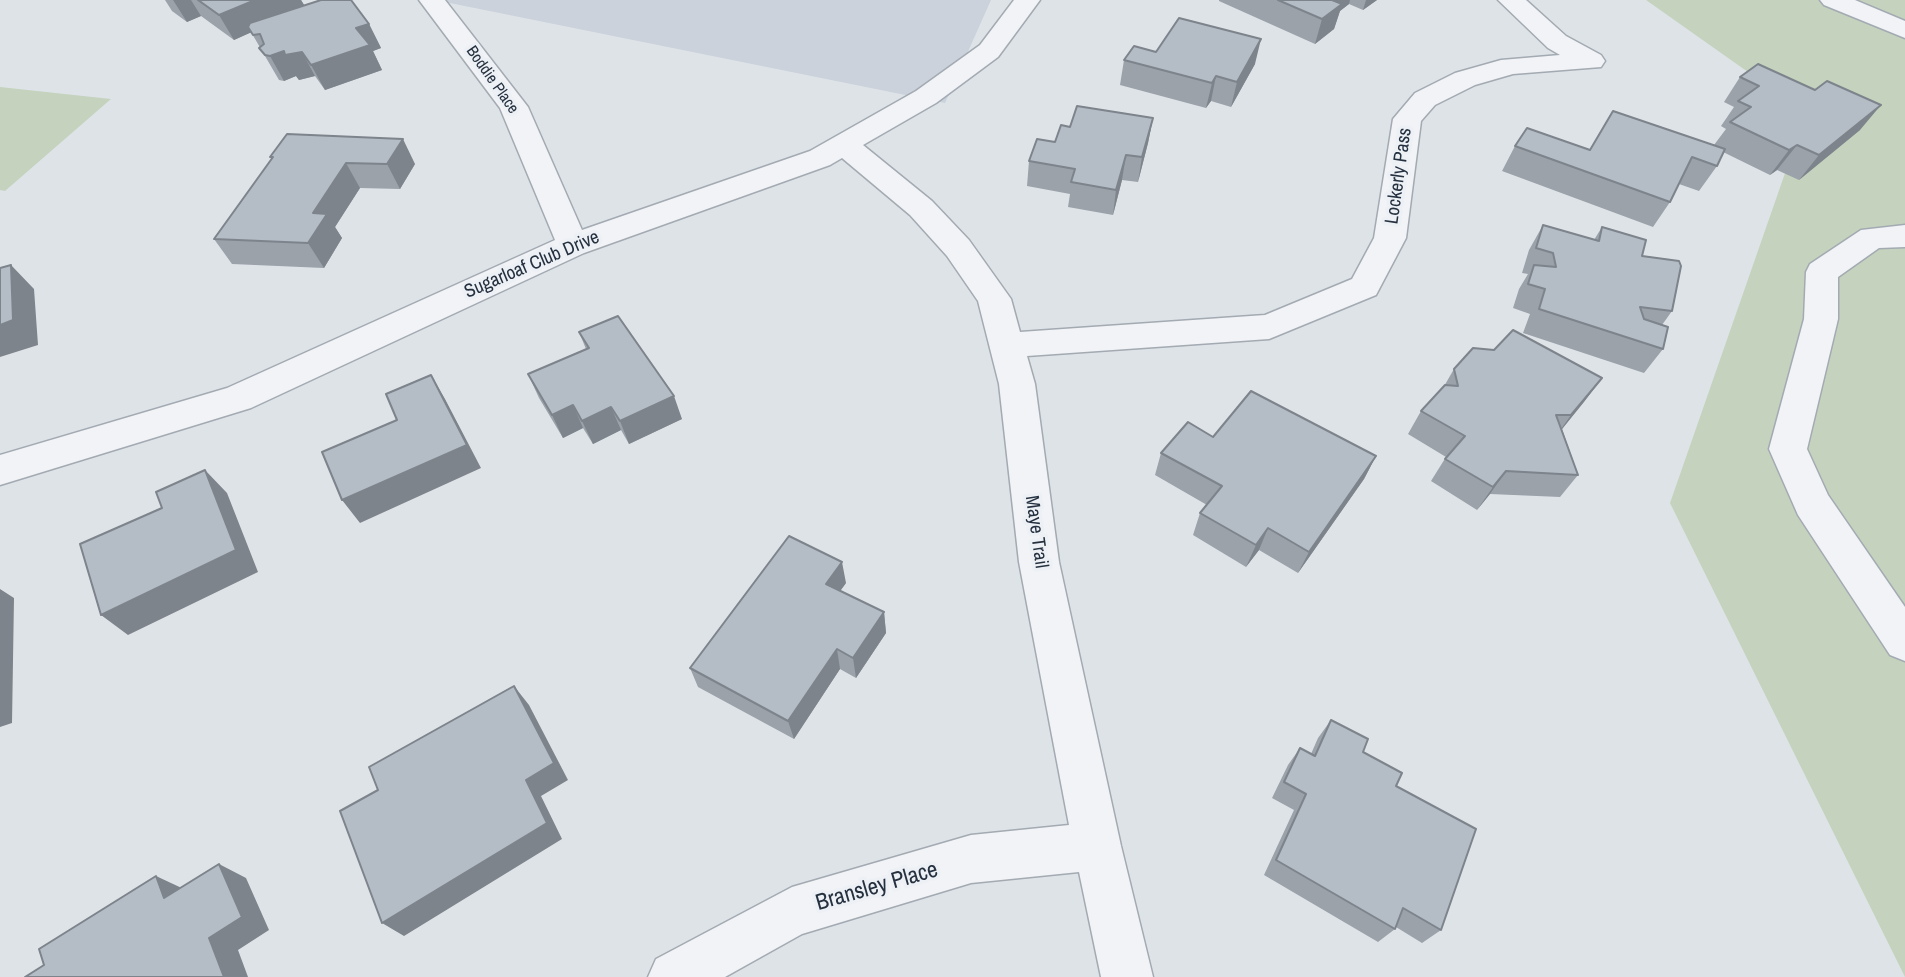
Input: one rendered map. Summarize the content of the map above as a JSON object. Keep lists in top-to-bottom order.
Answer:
{
  "streets": {
    "street": [
      "Boddie Place",
      "Lockerly Pass",
      "Sugarloaf Club Drive",
      "Maye Trail",
      "Bransley Place"
    ]
  },
  "crossings": [
    ["Boddie Place", "Sugarloaf Club Drive"],
    ["Lockerly Pass", "Maye Trail"],
    ["Sugarloaf Club Drive", "Maye Trail"],
    ["Maye Trail", "Bransley Place"]
  ]
}
